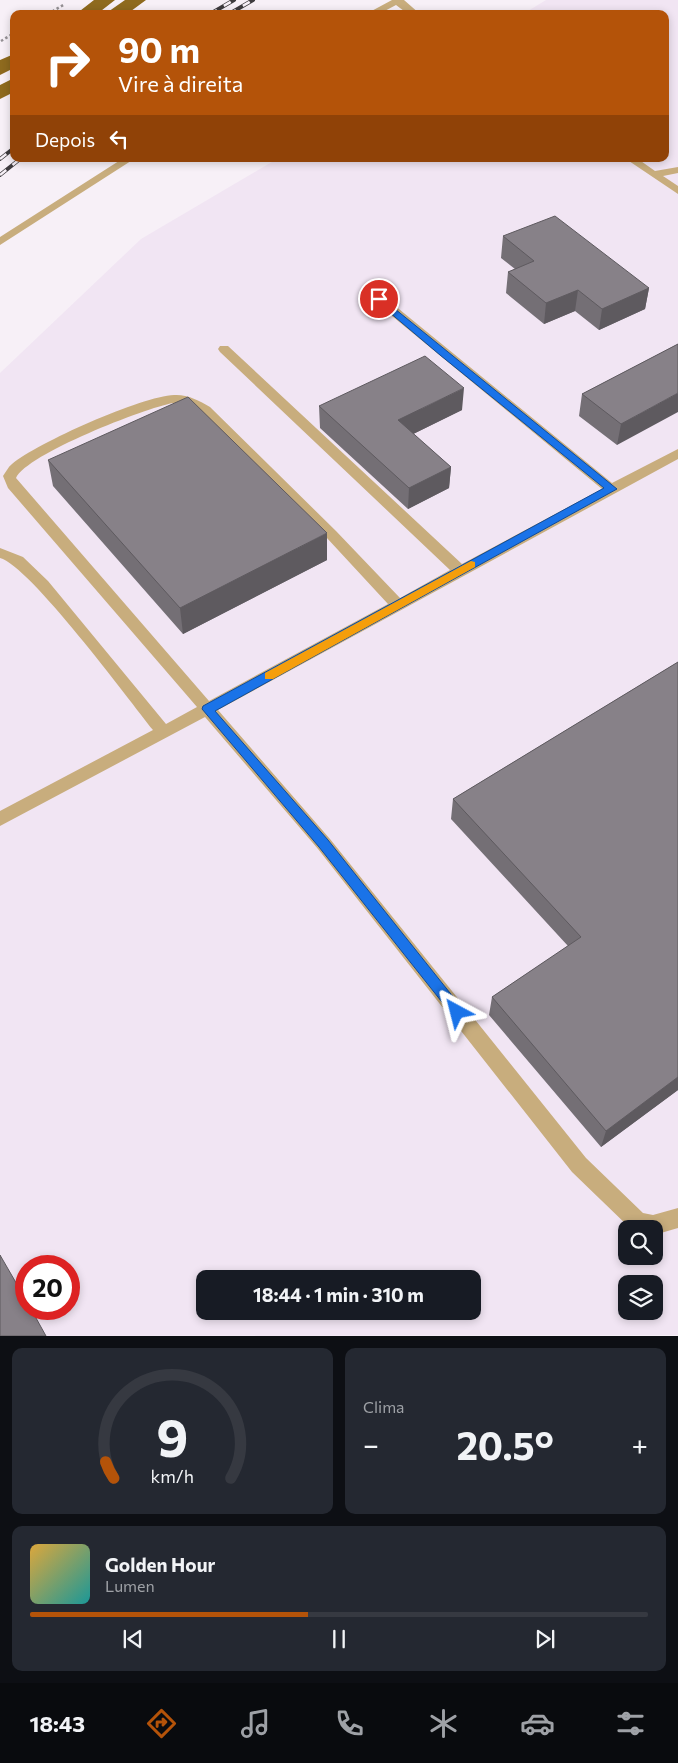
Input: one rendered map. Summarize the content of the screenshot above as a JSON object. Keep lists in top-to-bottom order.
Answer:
{
  "page": {
    "turn": ["90 m", "Vire à direita"],
    "then": "Depois",
    "limit": "20",
    "trip": "18:44 · 1 min · 310 m",
    "tile": "Clima",
    "heat": ["−", "20.5°", "+"],
    "song": ["Golden Hour", "Lumen"],
    "tabs": "18:43",
    "gauge": ["9", "km/h"]
  }
}
